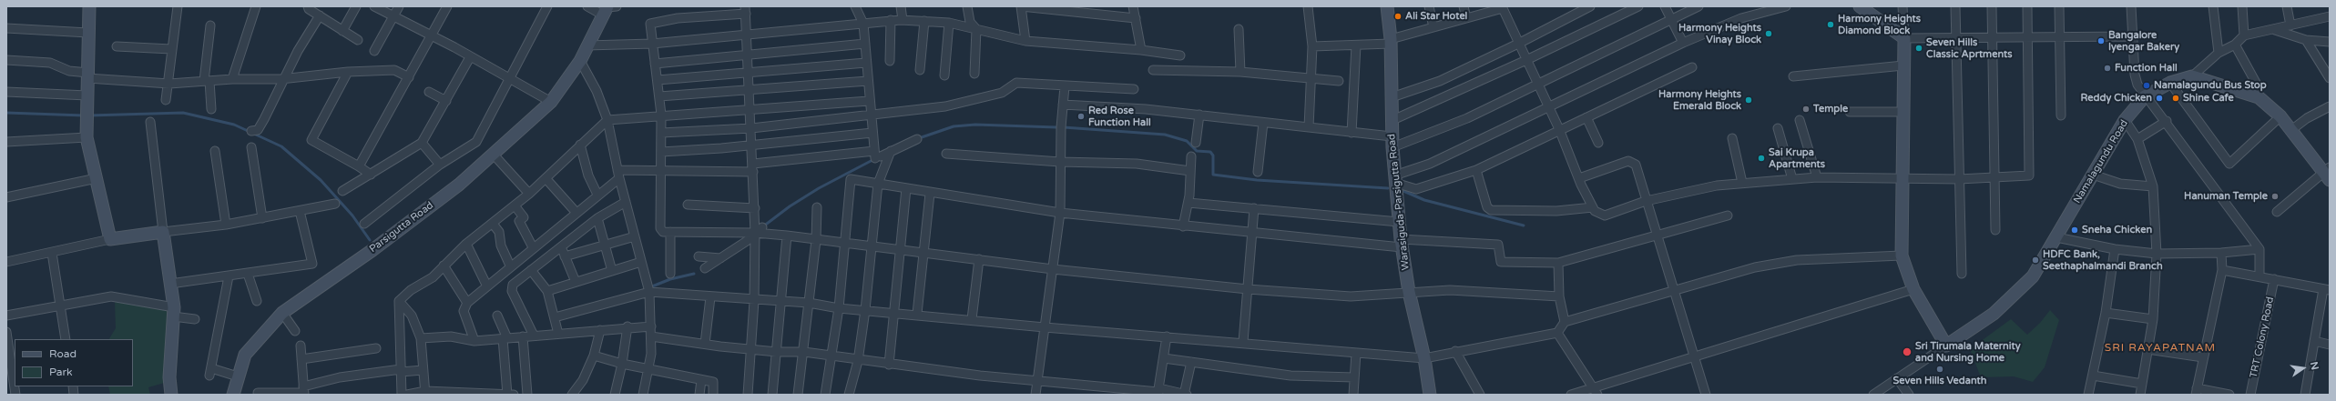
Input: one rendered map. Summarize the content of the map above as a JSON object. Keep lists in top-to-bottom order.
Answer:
{
  "streets": {
    "street": [
      "Namalagundu Road",
      "Warasiguda-Parsigutta Road",
      "Parsigutta Road",
      "TRT Colony Road"
    ]
  },
  "districts": ["SRI RAYAPATNAM"],
  "places": [
    "Ali Star Hotel",
    "Harmony Heights Diamond Block",
    "Harmony Heights Vinay Block",
    "Bangalore Iyengar Bakery",
    "Seven Hills Classic Aprtments",
    "Function Hall",
    "Namalagundu Bus Stop",
    "Reddy Chicken",
    "Shine Cafe",
    "Harmony Heights Emerald Block",
    "Temple",
    "Red Rose Function Hall",
    "Sai Krupa Apartments",
    "Hanuman Temple",
    "Sneha Chicken",
    "HDFC Bank, Seethaphalmandi Branch",
    "Sri Tirumala Maternity and Nursing Home",
    "Seven Hills Vedanth"
  ],
  "legend": ["Road", "Park"],
  "north": "right"
}
